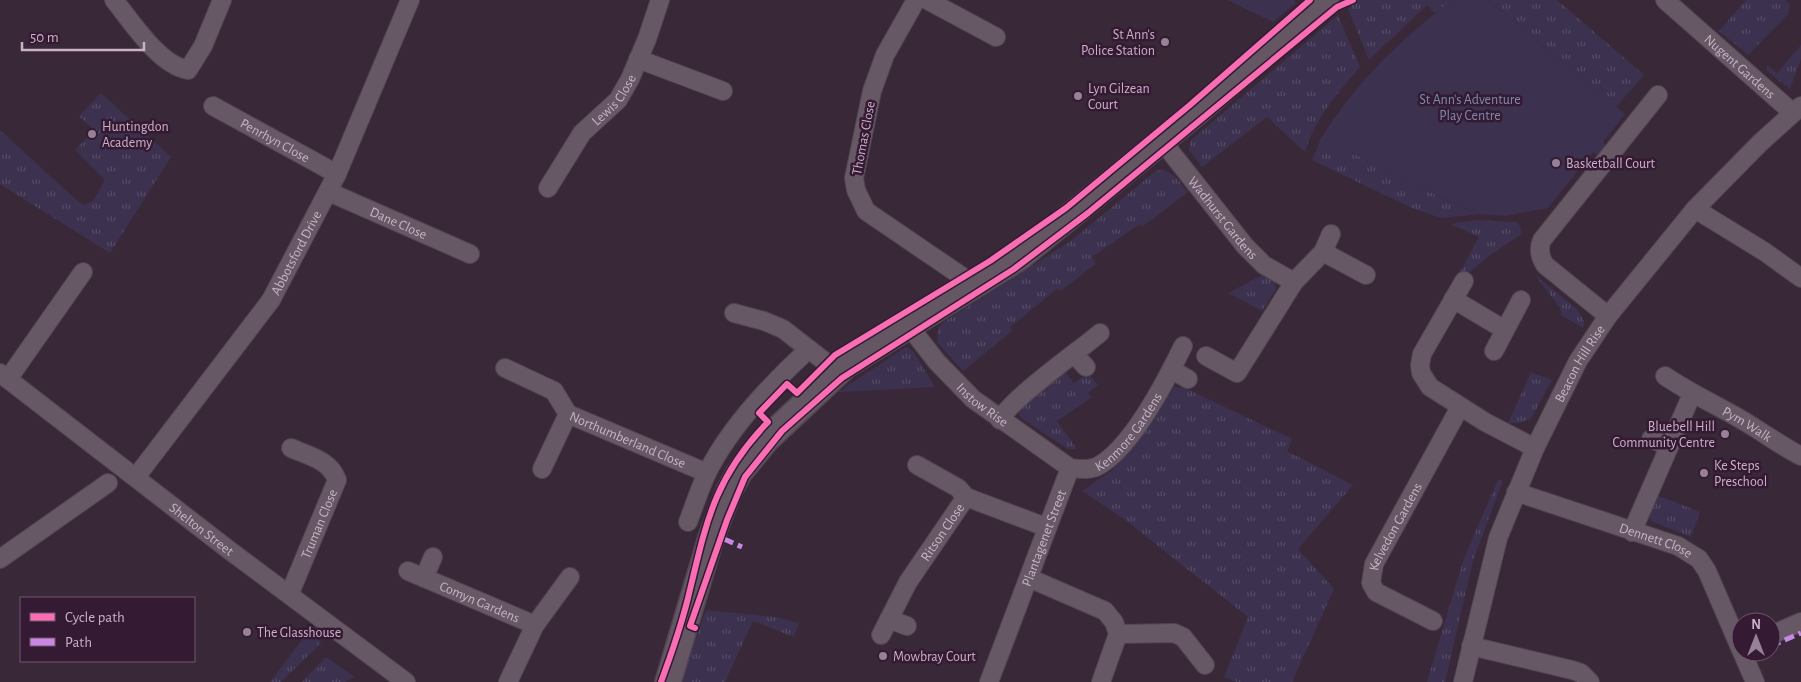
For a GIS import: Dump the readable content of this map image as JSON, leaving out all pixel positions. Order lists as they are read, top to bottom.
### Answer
{
  "streets": {
    "street": [
      "Nugent Gardens",
      "Lewis Close",
      "Thomas Close",
      "Penrhyn Close",
      "Wadhurst Gardens",
      "Dane Close",
      "Abbotsford Drive",
      "Beacon Hill Rise",
      "Instow Rise",
      "Pym Walk",
      "Kenmore Gardens",
      "Northumberland Close",
      "Truman Close",
      "Kelvedon Gardens",
      "Shelton Street",
      "Ritson Close",
      "Plantagenet Street",
      "Dennett Close",
      "Comyn Gardens"
    ]
  },
  "crossings": [
    ["Nugent Gardens", "Beacon Hill Rise"],
    ["Penrhyn Close", "Abbotsford Drive"],
    ["Dane Close", "Abbotsford Drive"],
    ["Abbotsford Drive", "Shelton Street"],
    ["Beacon Hill Rise", "Dennett Close"],
    ["Instow Rise", "Kenmore Gardens"],
    ["Instow Rise", "Plantagenet Street"],
    ["Kenmore Gardens", "Plantagenet Street"],
    ["Truman Close", "Shelton Street"],
    ["Ritson Close", "Plantagenet Street"]
  ],
  "parks": ["St Ann's Adventure Play Centre"],
  "places": [
    "St Ann's Police Station",
    "Lyn Gilzean Court",
    "Huntingdon Academy",
    "Basketball Court",
    "Bluebell Hill Community Centre",
    "Ke Steps Preschool",
    "The Glasshouse",
    "Mowbray Court"
  ],
  "legend": ["Cycle path", "Path"],
  "scale_bar": "50 m",
  "north": "top"
}
